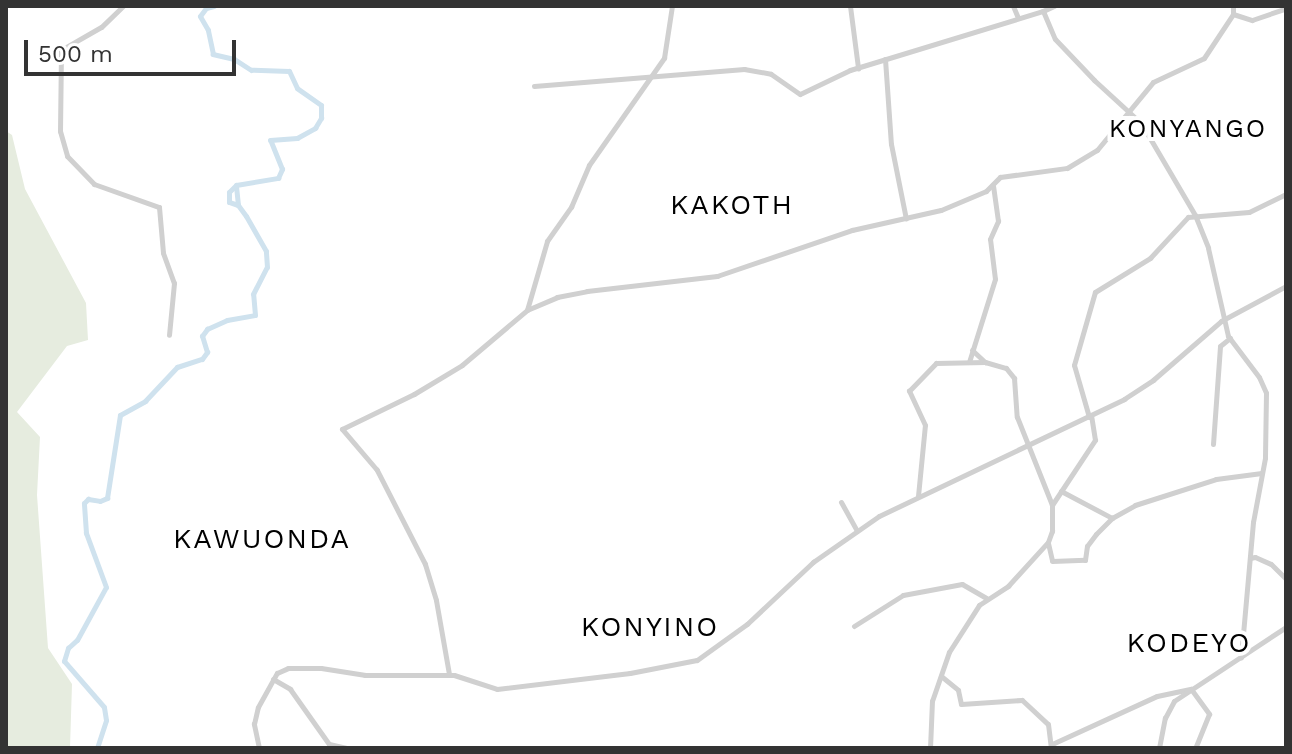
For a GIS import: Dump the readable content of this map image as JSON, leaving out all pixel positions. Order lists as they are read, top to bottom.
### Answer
{
  "districts": [
    "KONYANGO",
    "KAKOTH",
    "KAWUONDA",
    "KONYINO",
    "KODEYO"
  ],
  "scale_bar": "500 m"
}
